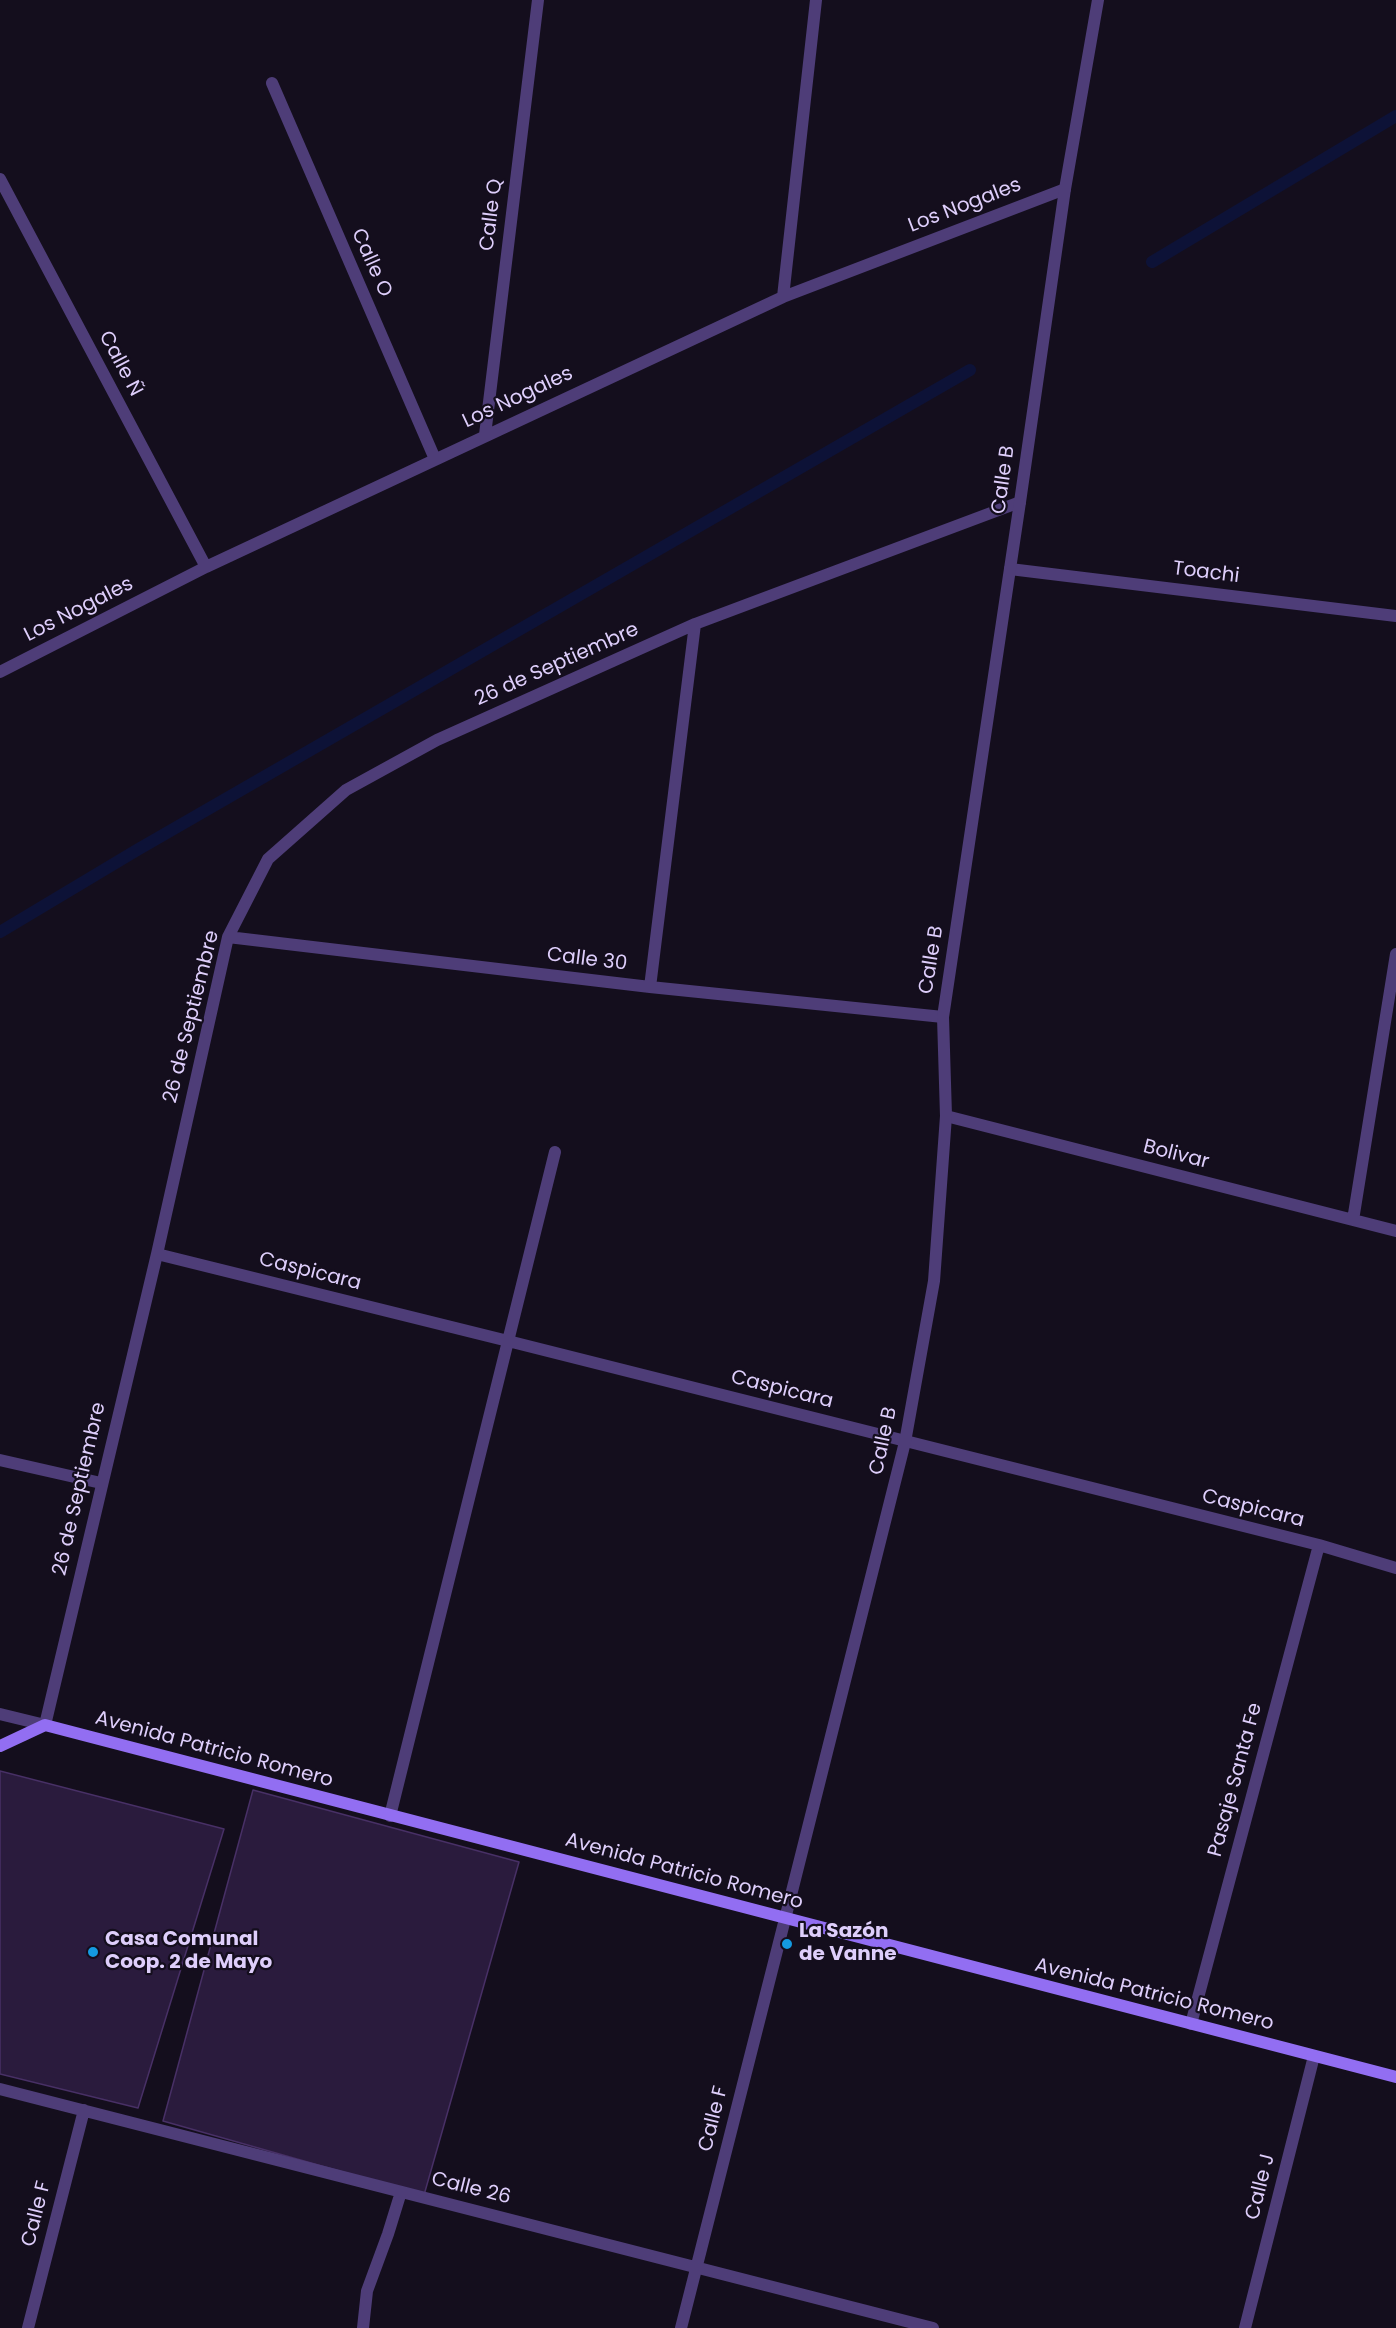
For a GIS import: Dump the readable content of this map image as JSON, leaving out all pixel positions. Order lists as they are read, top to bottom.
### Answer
{
  "streets": {
    "main road": ["Avenida Patricio Romero"],
    "street": [
      "Los Nogales",
      "Calle Q",
      "Calle O",
      "Calle Ñ",
      "Calle B",
      "Toachi",
      "26 de Septiembre",
      "Calle 30",
      "Bolivar",
      "Caspicara",
      "Pasaje Santa Fe",
      "Calle F",
      "Calle J",
      "Calle 26"
    ]
  },
  "crossings": [
    ["Los Nogales", "Calle Q"],
    ["Los Nogales", "Calle O"],
    ["Los Nogales", "Calle Ñ"],
    ["Los Nogales", "Calle B"],
    ["Calle B", "Toachi"],
    ["Calle B", "26 de Septiembre"],
    ["Calle B", "Calle 30"],
    ["Calle B", "Bolivar"],
    ["Calle B", "Caspicara"],
    ["Calle B", "Avenida Patricio Romero"],
    ["Calle B", "Calle F"],
    ["26 de Septiembre", "Calle 30"],
    ["26 de Septiembre", "Caspicara"],
    ["26 de Septiembre", "Avenida Patricio Romero"],
    ["Caspicara", "Pasaje Santa Fe"],
    ["Avenida Patricio Romero", "Pasaje Santa Fe"],
    ["Avenida Patricio Romero", "Calle F"],
    ["Avenida Patricio Romero", "Calle J"],
    ["Calle F", "Calle 26"]
  ],
  "places": ["La Sazón de Vanne", "Casa Comunal Coop. 2 de Mayo"]
}
